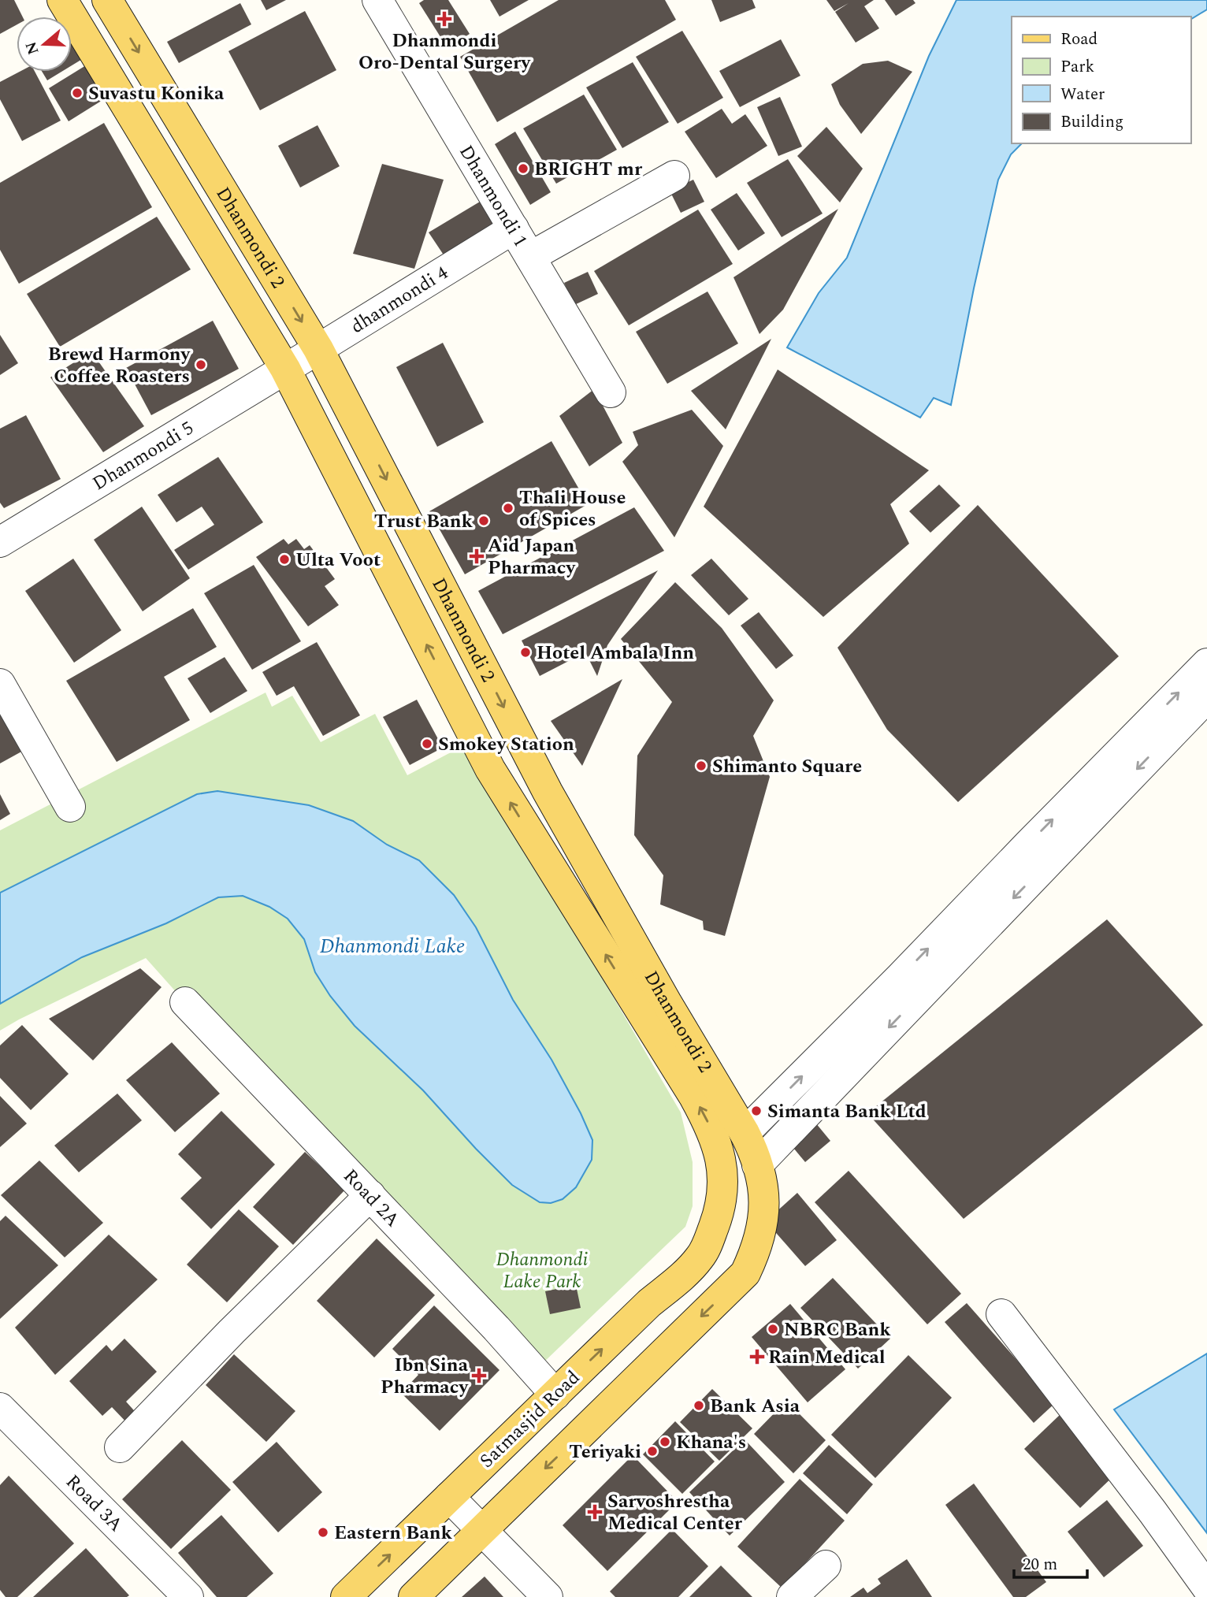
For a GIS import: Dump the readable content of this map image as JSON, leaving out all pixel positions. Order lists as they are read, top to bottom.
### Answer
{
  "streets": {
    "main road": ["Dhanmondi 2", "Satmasjid Road"],
    "street": [
      "Dhanmondi 1",
      "dhanmondi 4",
      "Dhanmondi 5",
      "Road 2A",
      "Road 3A"
    ]
  },
  "crossings": [
    ["Dhanmondi 1", "dhanmondi 4"],
    ["Dhanmondi 2", "dhanmondi 4"],
    ["Dhanmondi 2", "Dhanmondi 5"],
    ["Dhanmondi 2", "Satmasjid Road"],
    ["dhanmondi 4", "Dhanmondi 5"],
    ["Road 2A", "Satmasjid Road"]
  ],
  "one_way": ["Satmasjid Road"],
  "water": ["Dhanmondi Lake"],
  "parks": ["Dhanmondi Lake Park"],
  "places": {
    "health": [
      "Dhanmondi Oro-Dental Surgery",
      "Aid Japan Pharmacy",
      "Rain Medical",
      "Ibn Sina Pharmacy",
      "Sarvoshrestha Medical Center"
    ],
    "other": [
      "Suvastu Konika",
      "BRIGHT mr",
      "Brewd Harmony Coffee Roasters",
      "Thali House of Spices",
      "Trust Bank",
      "Ulta Voot",
      "Hotel Ambala Inn",
      "Smokey Station",
      "Shimanto Square",
      "Simanta Bank Ltd",
      "NBRC Bank",
      "Bank Asia",
      "Khana's",
      "Teriyaki",
      "Eastern Bank"
    ]
  },
  "legend": [
    "Road",
    "Park",
    "Water",
    "Building"
  ],
  "scale_bar": "20 m",
  "north": "left"
}
